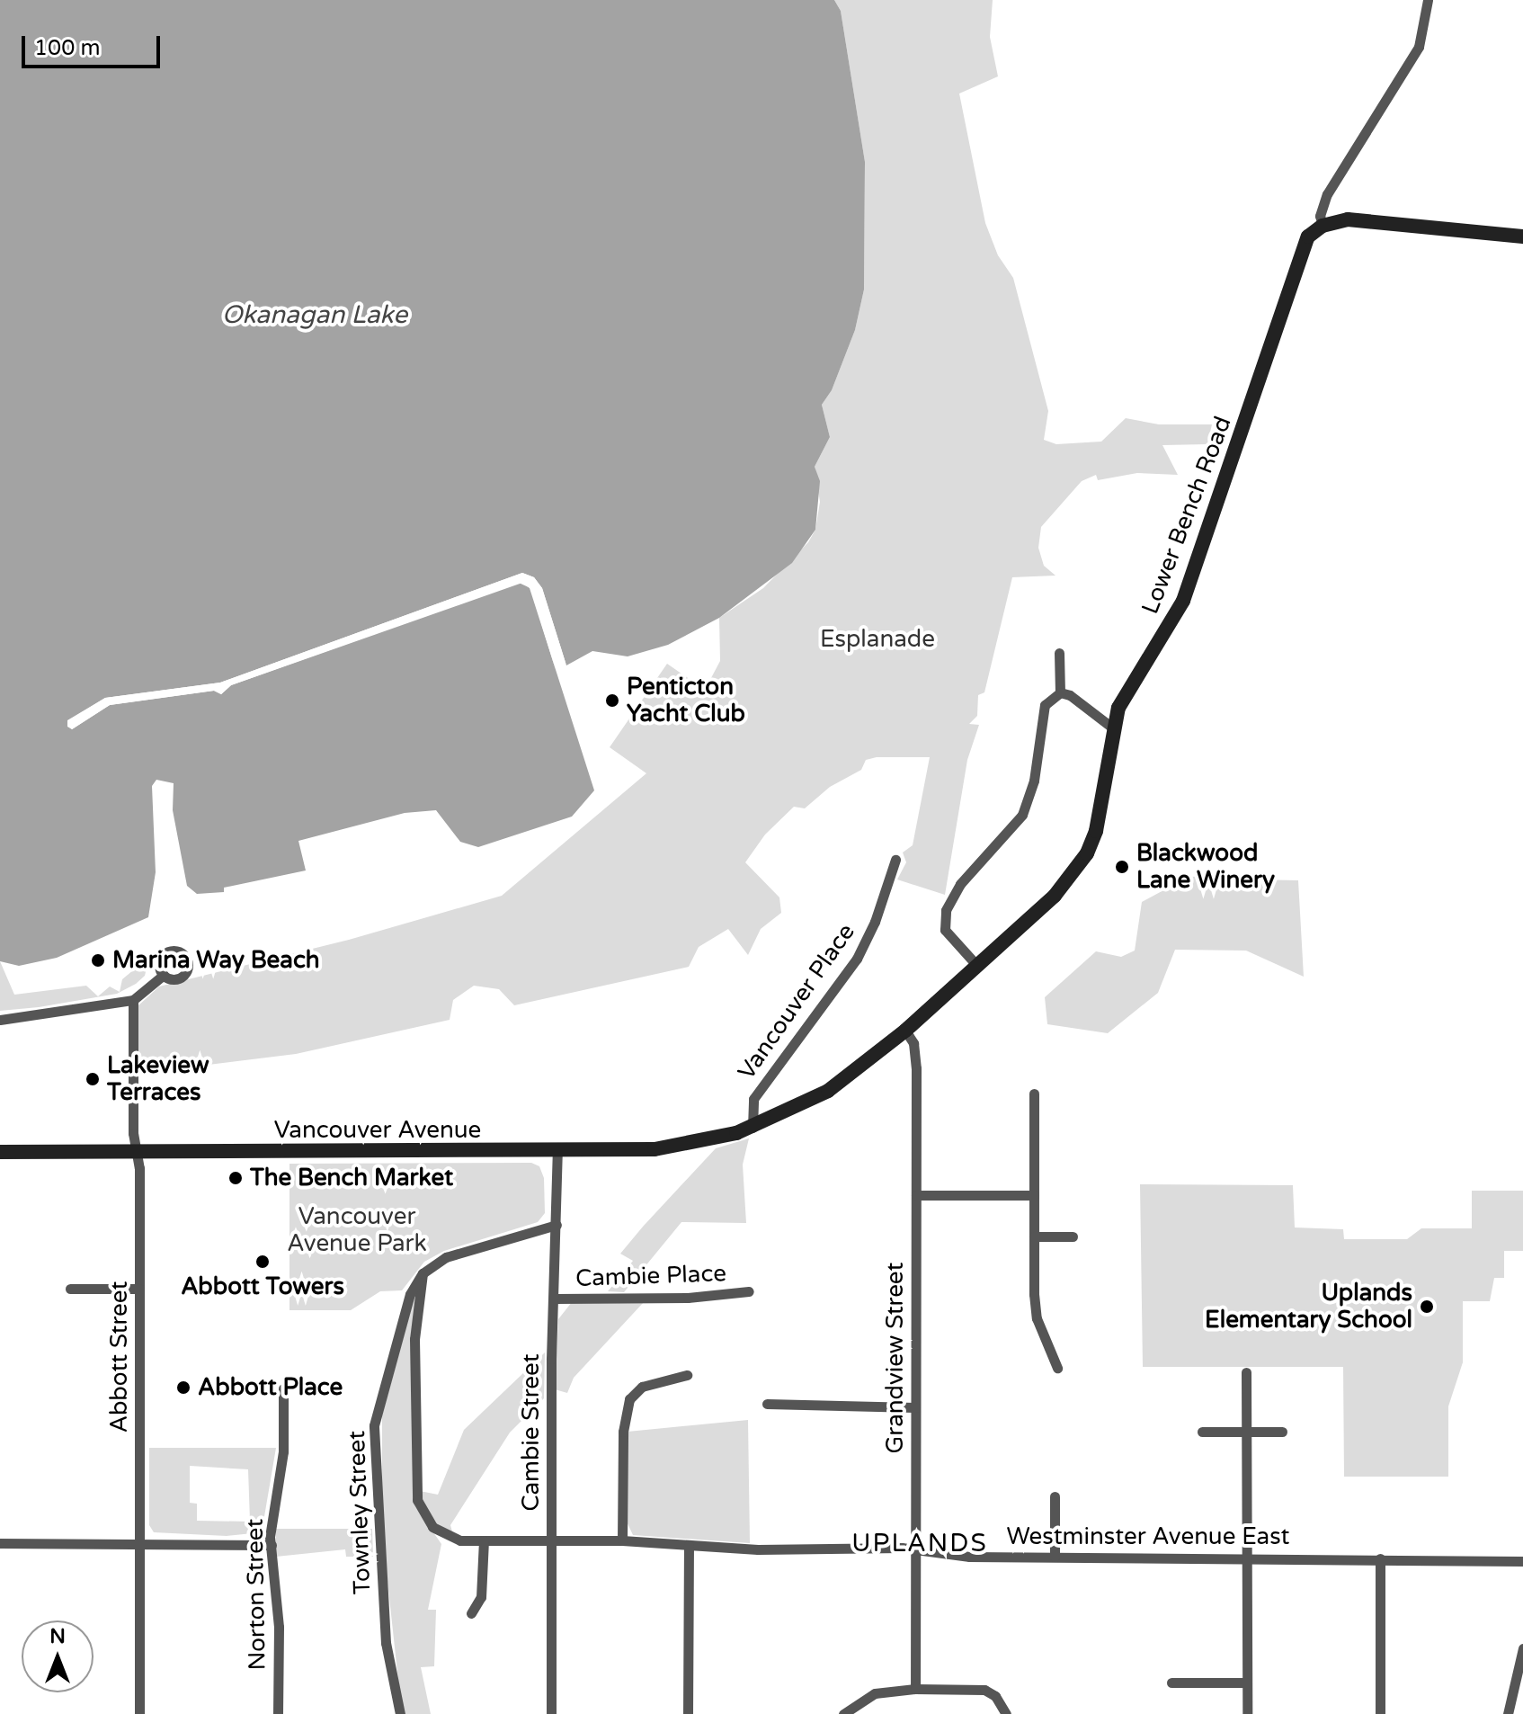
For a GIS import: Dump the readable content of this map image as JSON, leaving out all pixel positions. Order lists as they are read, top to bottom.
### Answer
{
  "streets": {
    "street": [
      "Lower Bench Road",
      "Vancouver Place",
      "Vancouver Avenue",
      "Cambie Place",
      "Abbott Street",
      "Grandview Street",
      "Cambie Street",
      "Townley Street",
      "Westminster Avenue East",
      "Norton Street"
    ]
  },
  "crossings": [
    ["Lower Bench Road", "Vancouver Place"],
    ["Lower Bench Road", "Vancouver Avenue"],
    ["Lower Bench Road", "Grandview Street"],
    ["Vancouver Place", "Vancouver Avenue"],
    ["Vancouver Avenue", "Abbott Street"],
    ["Vancouver Avenue", "Cambie Street"],
    ["Cambie Place", "Cambie Street"],
    ["Grandview Street", "Westminster Avenue East"],
    ["Cambie Street", "Westminster Avenue East"],
    ["Townley Street", "Westminster Avenue East"]
  ],
  "districts": ["UPLANDS"],
  "water": ["Okanagan Lake"],
  "parks": ["Esplanade", "Vancouver Avenue Park"],
  "places": [
    "Penticton Yacht Club",
    "Blackwood Lane Winery",
    "Marina Way Beach",
    "Lakeview Terraces",
    "The Bench Market",
    "Abbott Towers",
    "Uplands Elementary School",
    "Abbott Place"
  ],
  "scale_bar": "100 m",
  "north": "top"
}
